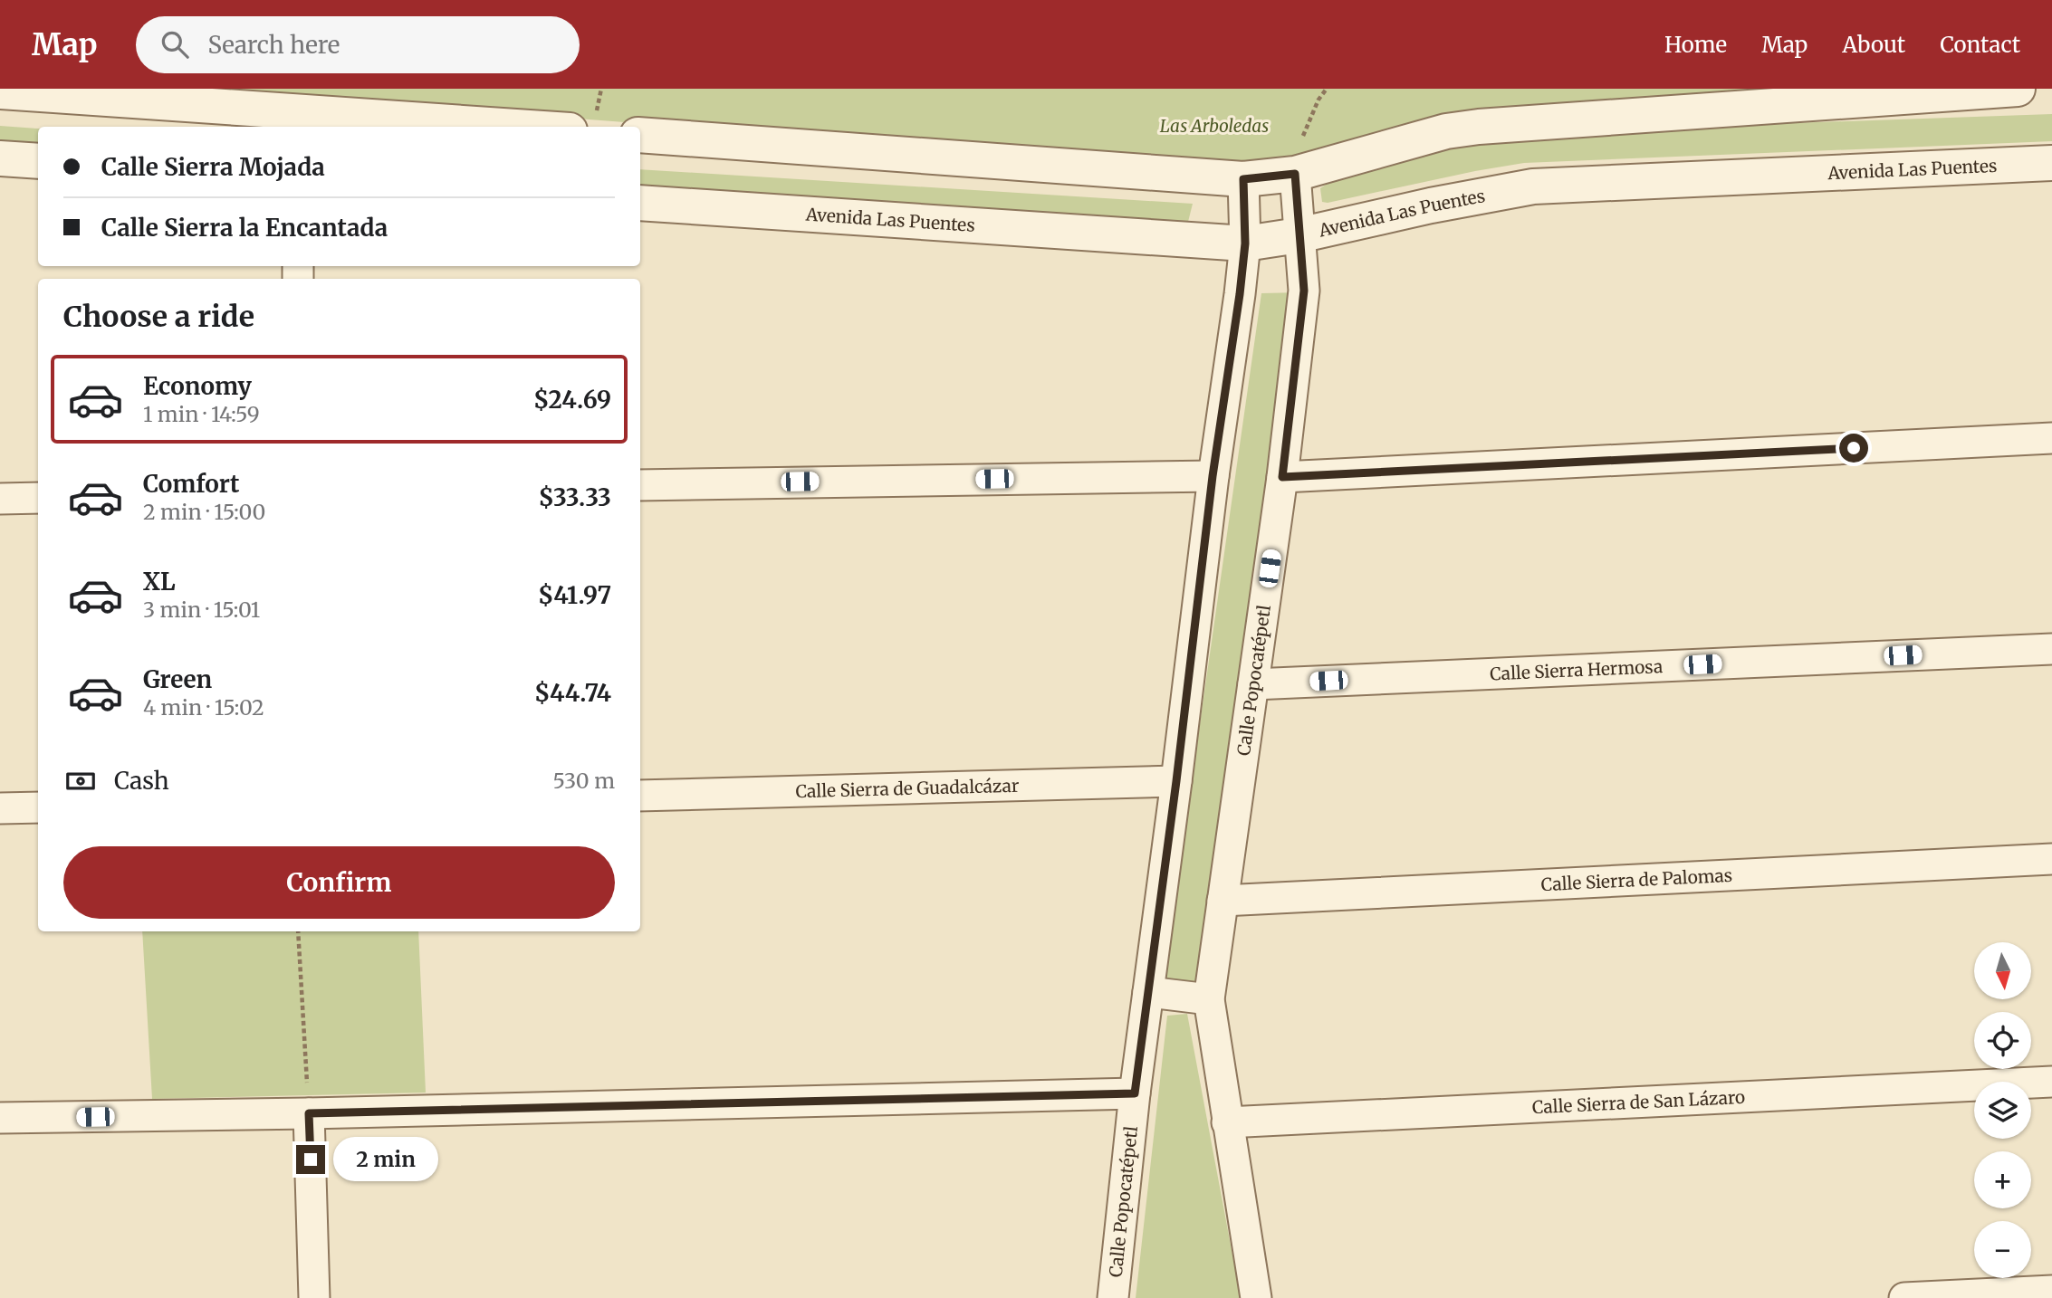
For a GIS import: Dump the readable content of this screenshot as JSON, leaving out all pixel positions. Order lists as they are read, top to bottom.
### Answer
{
  "streets": {
    "street": [
      "Avenida Las Puentes",
      "Calle Sierra Hermosa",
      "Calle Popocatépetl",
      "Calle Sierra de Guadalcázar",
      "Calle Sierra de Palomas",
      "Calle Sierra de San Lázaro"
    ]
  },
  "crossings": [
    ["Avenida Las Puentes", "Calle Popocatépetl"],
    ["Calle Sierra Hermosa", "Calle Popocatépetl"],
    ["Calle Popocatépetl", "Calle Sierra de Guadalcázar"],
    ["Calle Popocatépetl", "Calle Sierra de Palomas"],
    ["Calle Popocatépetl", "Calle Sierra de San Lázaro"]
  ],
  "parks": ["Las Arboledas"],
  "north": "bottom",
  "page": {
    "header": "Map",
    "search": "Search here",
    "nav": [
      "Home",
      "Map",
      "About",
      "Contact"
    ],
    "banner": ["Calle Sierra Mojada", "Calle Sierra la Encantada"],
    "heading": "Choose a ride",
    "list": [
      {
        "name": "Economy",
        "note": "1 min · 14:59",
        "value": "$24.69"
      },
      {
        "name": "Comfort",
        "note": "2 min · 15:00",
        "value": "$33.33"
      },
      {
        "name": "XL",
        "note": "3 min · 15:01",
        "value": "$41.97"
      },
      {
        "name": "Green",
        "note": "4 min · 15:02",
        "value": "$44.74"
      }
    ],
    "pay": ["Cash", "530 m"],
    "buttons": "Confirm",
    "map_buttons": ["+", "−"],
    "bubble": "2 min"
  }
}
